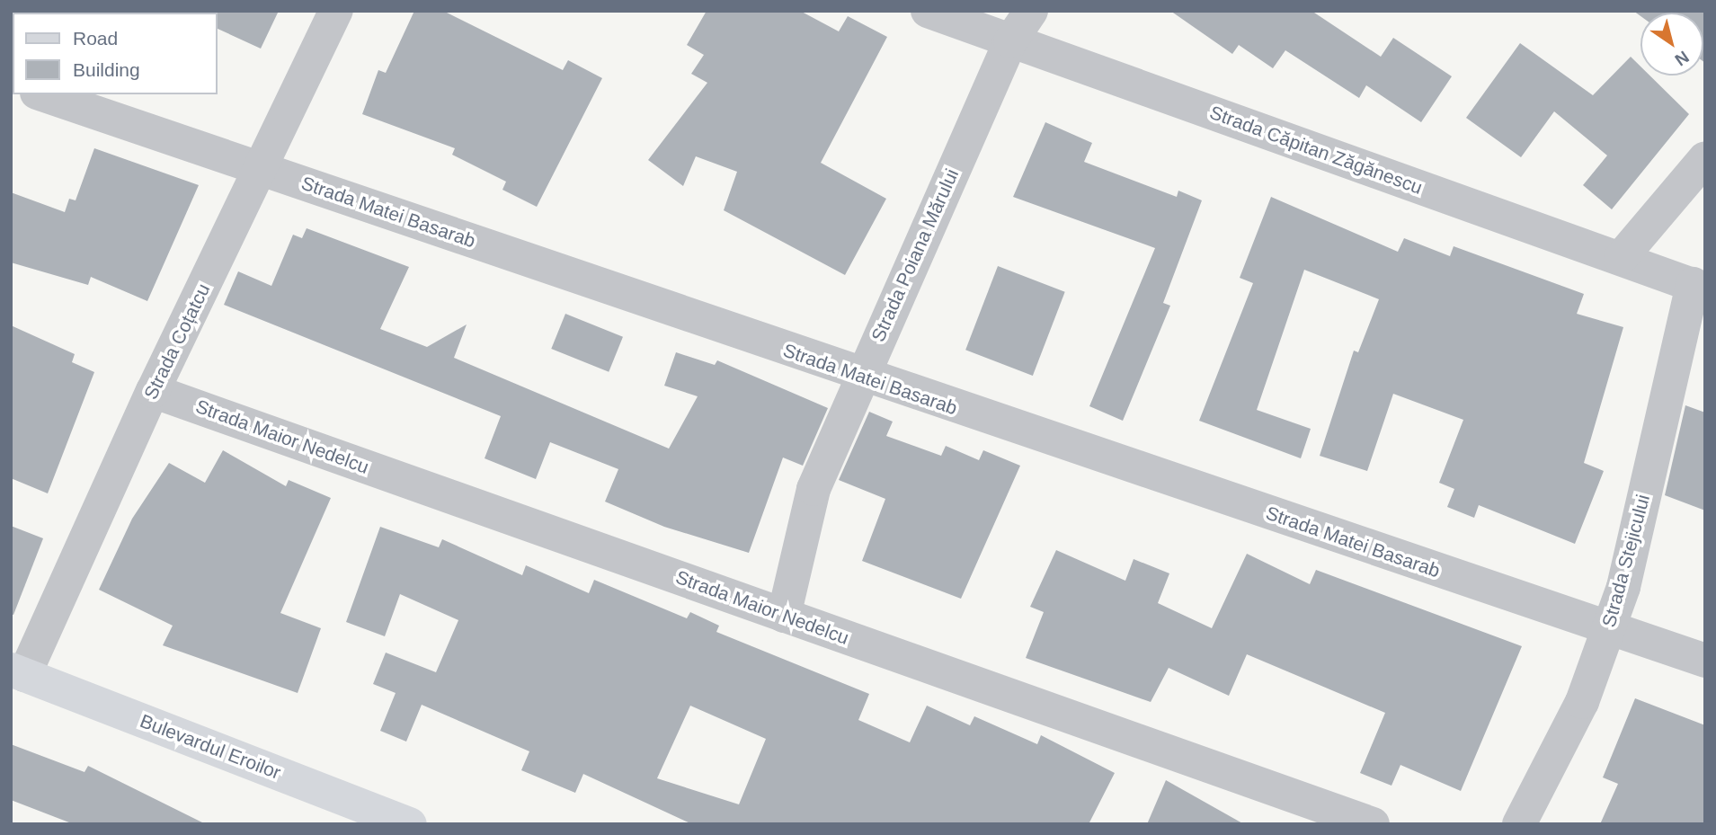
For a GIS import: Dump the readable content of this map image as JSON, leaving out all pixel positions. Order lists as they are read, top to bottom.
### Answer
{
  "streets": {
    "main road": ["Bulevardul Eroilor"],
    "street": [
      "Strada Căpitan Zăgănescu",
      "Strada Matei Basarab",
      "Strada Poiana Mărului",
      "Strada Coțatcu",
      "Strada Maior Nedelcu",
      "Strada Stejicului"
    ]
  },
  "crossings": [
    ["Strada Căpitan Zăgănescu", "Strada Poiana Mărului"],
    ["Strada Căpitan Zăgănescu", "Strada Stejicului"],
    ["Strada Matei Basarab", "Strada Poiana Mărului"],
    ["Strada Matei Basarab", "Strada Coțatcu"],
    ["Strada Matei Basarab", "Strada Stejicului"],
    ["Strada Poiana Mărului", "Strada Maior Nedelcu"],
    ["Strada Coțatcu", "Strada Maior Nedelcu"],
    ["Strada Coțatcu", "Bulevardul Eroilor"]
  ],
  "legend": ["Road", "Building"],
  "north": "bottom right"
}
